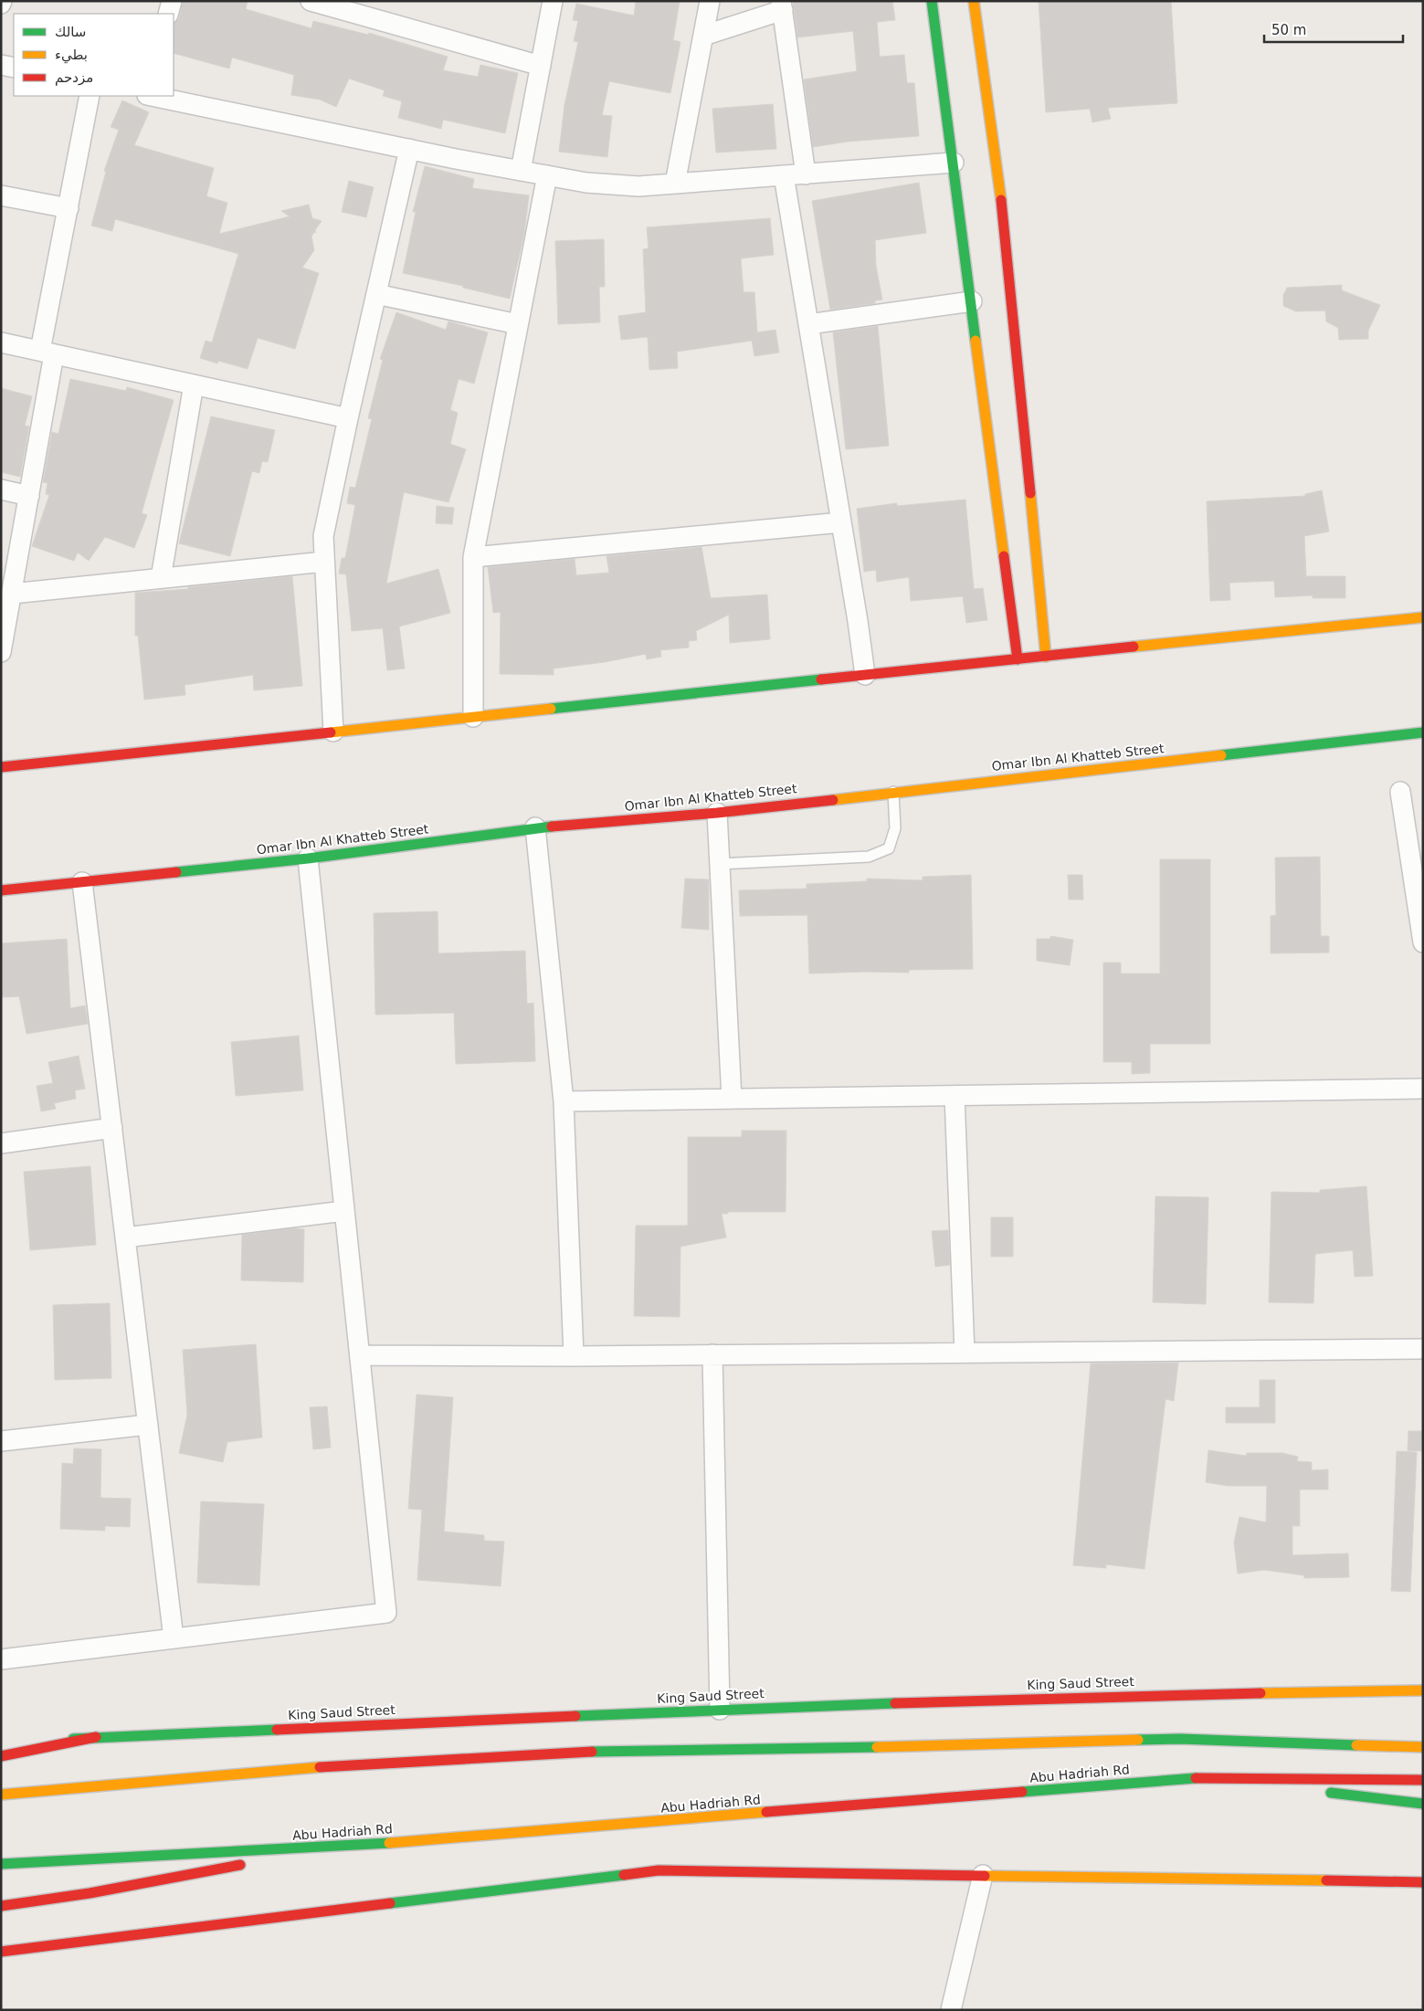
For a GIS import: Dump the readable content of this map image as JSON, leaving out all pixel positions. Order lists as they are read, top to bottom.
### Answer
{
  "streets": {
    "main road": ["Omar Ibn Al Khatteb Street", "King Saud Street", "Abu Hadriah Rd"]
  },
  "legend": ["سالك", "بطيء", "مزدحم"],
  "scale_bar": "50 m"
}
